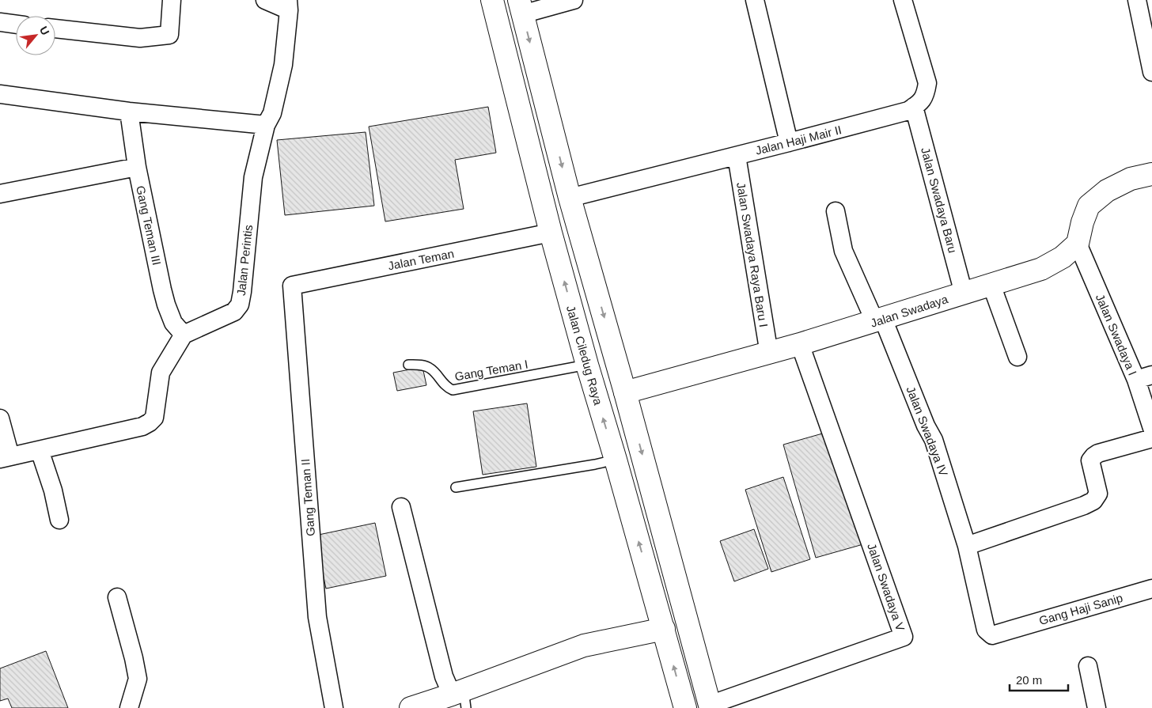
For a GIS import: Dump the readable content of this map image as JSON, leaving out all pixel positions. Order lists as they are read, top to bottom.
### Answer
{
  "streets": {
    "main road": ["Jalan Swadaya", "Jalan Ciledug Raya"],
    "street": [
      "Jalan Haji Mair II",
      "Jalan Swadaya Baru",
      "Gang Teman III",
      "Jalan Swadaya Raya Baru I",
      "Jalan Teman",
      "Jalan Perintis",
      "Jalan Swadaya I",
      "Jalan Swadaya IV",
      "Gang Teman II",
      "Jalan Swadaya V",
      "Gang Haji Sanip"
    ],
    "lane": ["Gang Teman I"]
  },
  "crossings": [
    ["Jalan Haji Mair II", "Jalan Swadaya Baru"],
    ["Jalan Haji Mair II", "Jalan Swadaya Raya Baru I"],
    ["Jalan Swadaya Baru", "Jalan Swadaya"],
    ["Gang Teman III", "Jalan Perintis"],
    ["Jalan Swadaya Raya Baru I", "Jalan Swadaya"],
    ["Jalan Teman", "Jalan Ciledug Raya"],
    ["Jalan Teman", "Gang Teman II"],
    ["Jalan Swadaya", "Jalan Swadaya I"],
    ["Jalan Swadaya", "Jalan Swadaya IV"],
    ["Jalan Swadaya", "Jalan Swadaya V"],
    ["Jalan Ciledug Raya", "Gang Teman I"],
    ["Jalan Swadaya IV", "Gang Haji Sanip"]
  ],
  "scale_bar": "20 m",
  "north": "top right"
}
